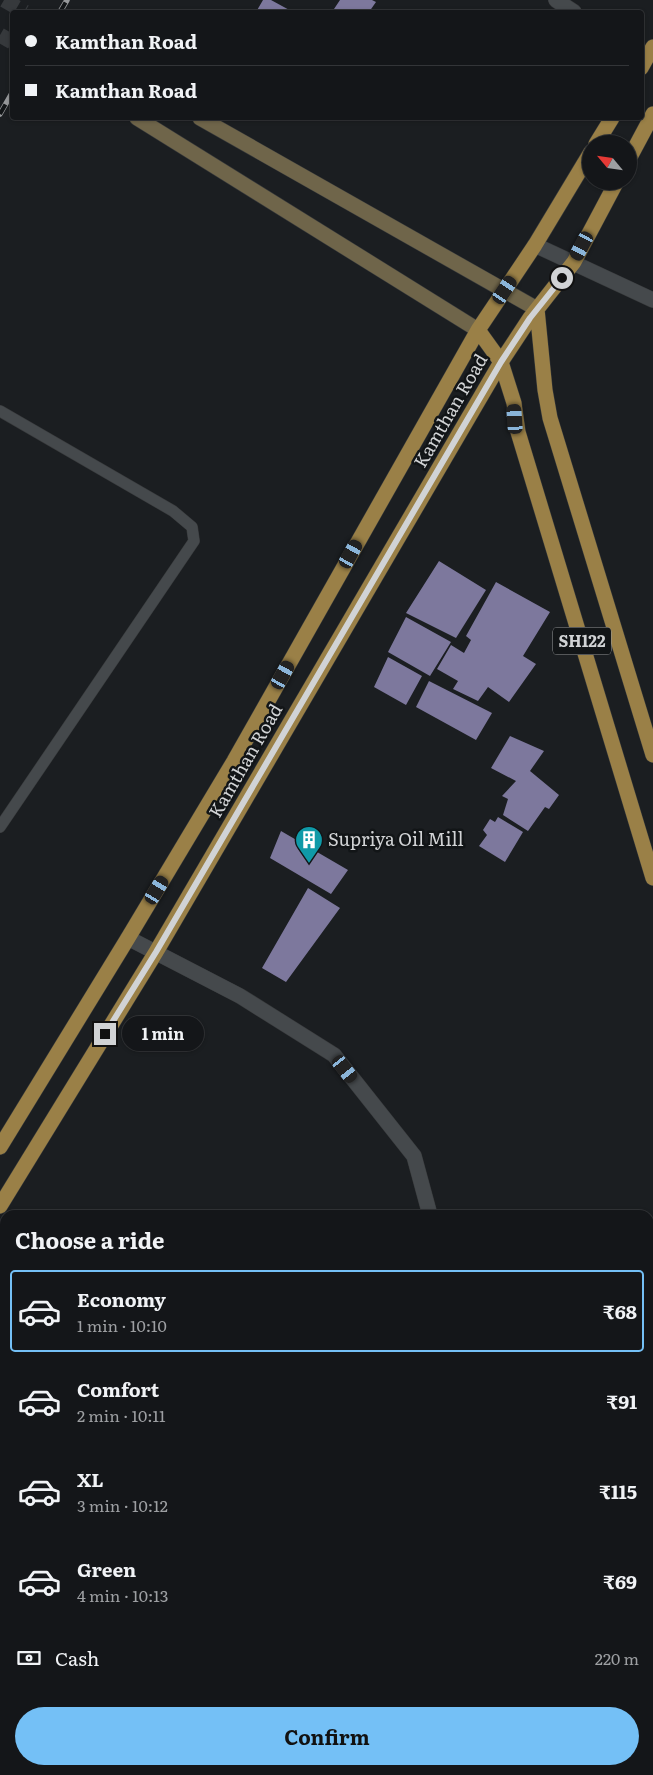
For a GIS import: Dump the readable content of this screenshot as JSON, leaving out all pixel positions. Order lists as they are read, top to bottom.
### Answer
{
  "streets": {
    "main road": ["Kamthan Road", "SH122"]
  },
  "crossings": [
    ["Kamthan Road", "SH122"]
  ],
  "places": {
    "building": ["Supriya Oil Mill"]
  },
  "north": "top left",
  "page": {
    "banner": ["Kamthan Road", "Kamthan Road"],
    "bubble": "1 min",
    "heading": "Choose a ride",
    "list": [
      {
        "name": "Economy",
        "note": "1 min · 10:10",
        "value": "₹68"
      },
      {
        "name": "Comfort",
        "note": "2 min · 10:11",
        "value": "₹91"
      },
      {
        "name": "XL",
        "note": "3 min · 10:12",
        "value": "₹115"
      },
      {
        "name": "Green",
        "note": "4 min · 10:13",
        "value": "₹69"
      }
    ],
    "pay": ["Cash", "220 m"],
    "buttons": "Confirm"
  }
}
